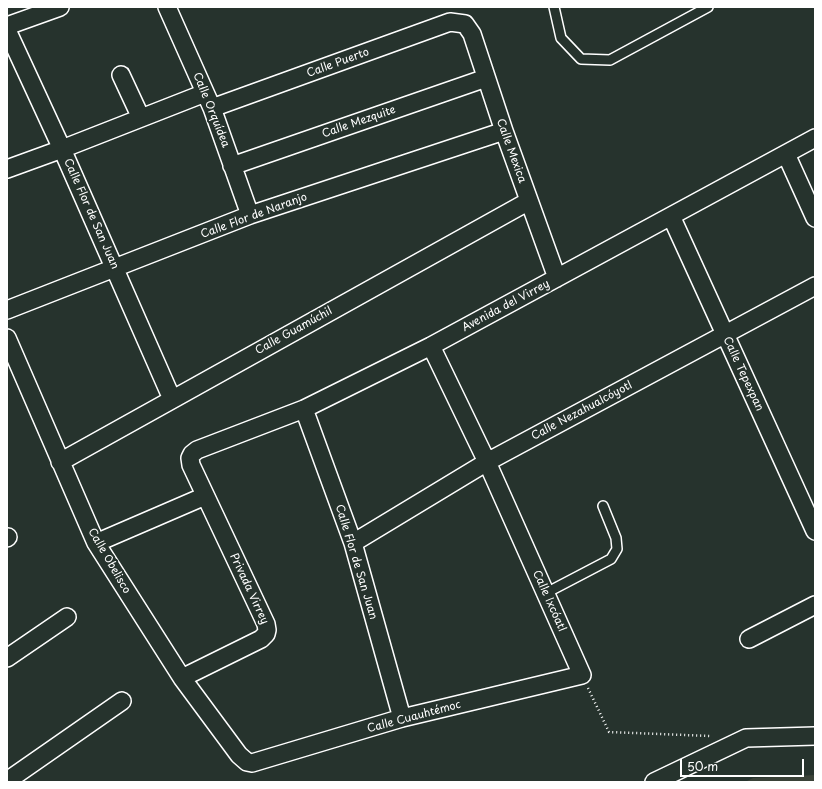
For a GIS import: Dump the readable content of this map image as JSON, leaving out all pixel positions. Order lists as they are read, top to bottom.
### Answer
{
  "streets": {
    "street": [
      "Calle Puerto",
      "Calle Orquídea",
      "Calle Mezquite",
      "Calle Mexica",
      "Calle Flor de San Juan",
      "Calle Flor de Naranjo",
      "Avenida del Virrey",
      "Calle Guamúchil",
      "Calle Tepexpan",
      "Calle Nezahualcóyotl",
      "Calle Obelisco",
      "Privada Virrey",
      "Calle Ixcóatl",
      "Calle Cuauhtémoc"
    ]
  },
  "crossings": [
    ["Calle Puerto", "Calle Orquídea"],
    ["Calle Puerto", "Calle Mexica"],
    ["Calle Orquídea", "Calle Mezquite"],
    ["Calle Orquídea", "Calle Flor de Naranjo"],
    ["Calle Mezquite", "Calle Mexica"],
    ["Calle Mexica", "Calle Flor de Naranjo"],
    ["Calle Mexica", "Avenida del Virrey"],
    ["Calle Mexica", "Calle Guamúchil"],
    ["Calle Flor de San Juan", "Calle Flor de Naranjo"],
    ["Calle Flor de San Juan", "Avenida del Virrey"],
    ["Calle Flor de San Juan", "Calle Guamúchil"],
    ["Calle Flor de San Juan", "Calle Nezahualcóyotl"],
    ["Calle Flor de San Juan", "Calle Cuauhtémoc"],
    ["Avenida del Virrey", "Calle Tepexpan"],
    ["Avenida del Virrey", "Privada Virrey"],
    ["Avenida del Virrey", "Calle Ixcóatl"],
    ["Calle Guamúchil", "Calle Obelisco"],
    ["Calle Tepexpan", "Calle Nezahualcóyotl"],
    ["Calle Nezahualcóyotl", "Calle Ixcóatl"],
    ["Calle Obelisco", "Privada Virrey"],
    ["Calle Obelisco", "Calle Cuauhtémoc"],
    ["Calle Ixcóatl", "Calle Cuauhtémoc"]
  ],
  "scale_bar": "50 m"
}
